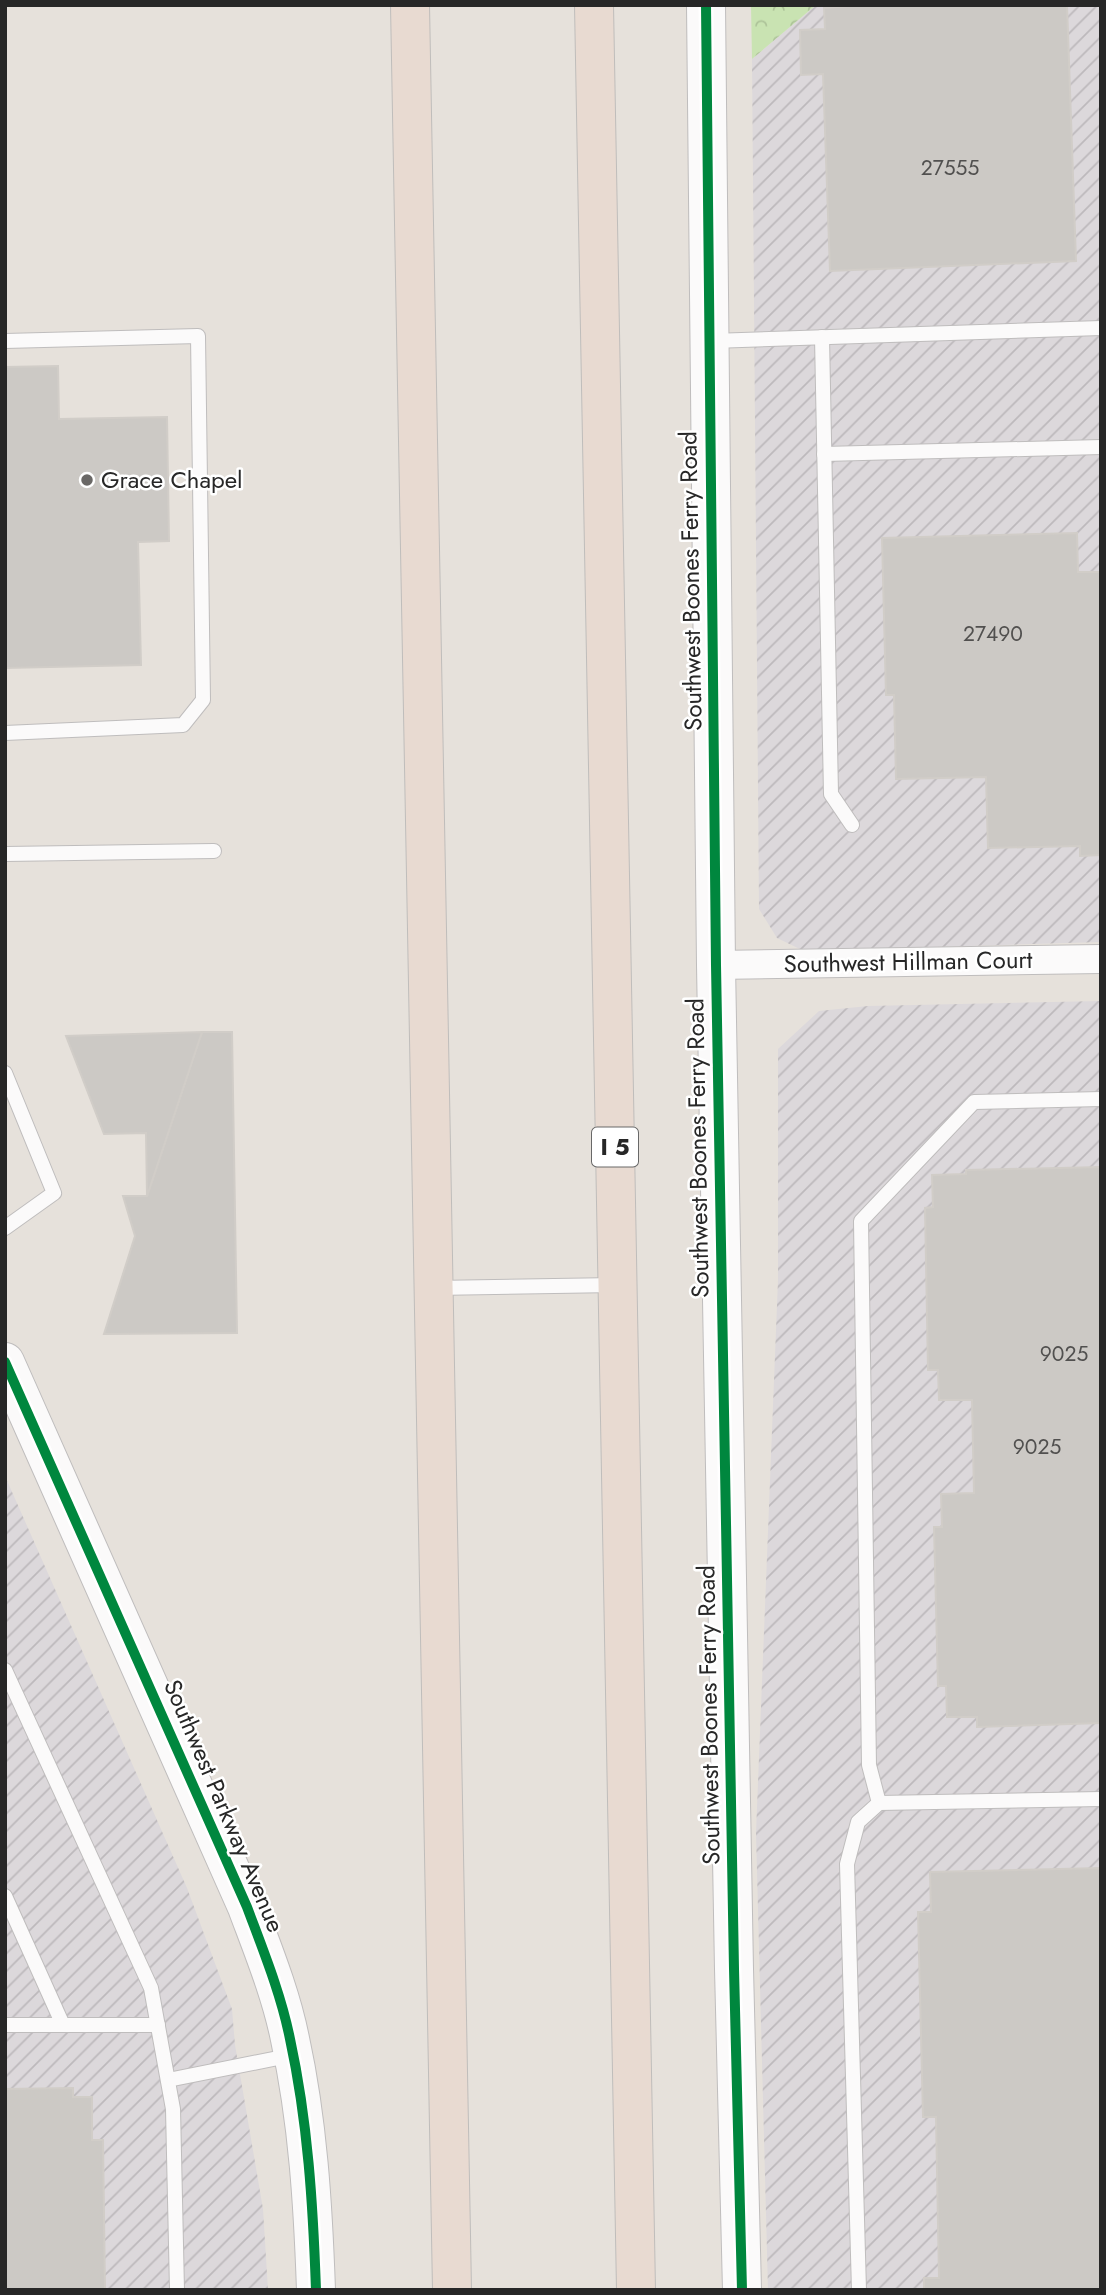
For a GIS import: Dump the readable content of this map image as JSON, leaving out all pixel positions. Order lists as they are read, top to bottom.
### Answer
{
  "streets": {
    "highway": ["I 5"],
    "street": ["Southwest Boones Ferry Road", "Southwest Hillman Court", "Southwest Parkway Avenue"]
  },
  "crossings": [
    ["Southwest Boones Ferry Road", "Southwest Hillman Court"]
  ],
  "places": ["Grace Chapel"],
  "house_numbers": [
    "27555",
    "27490",
    "9025",
    "9025"
  ]
}
